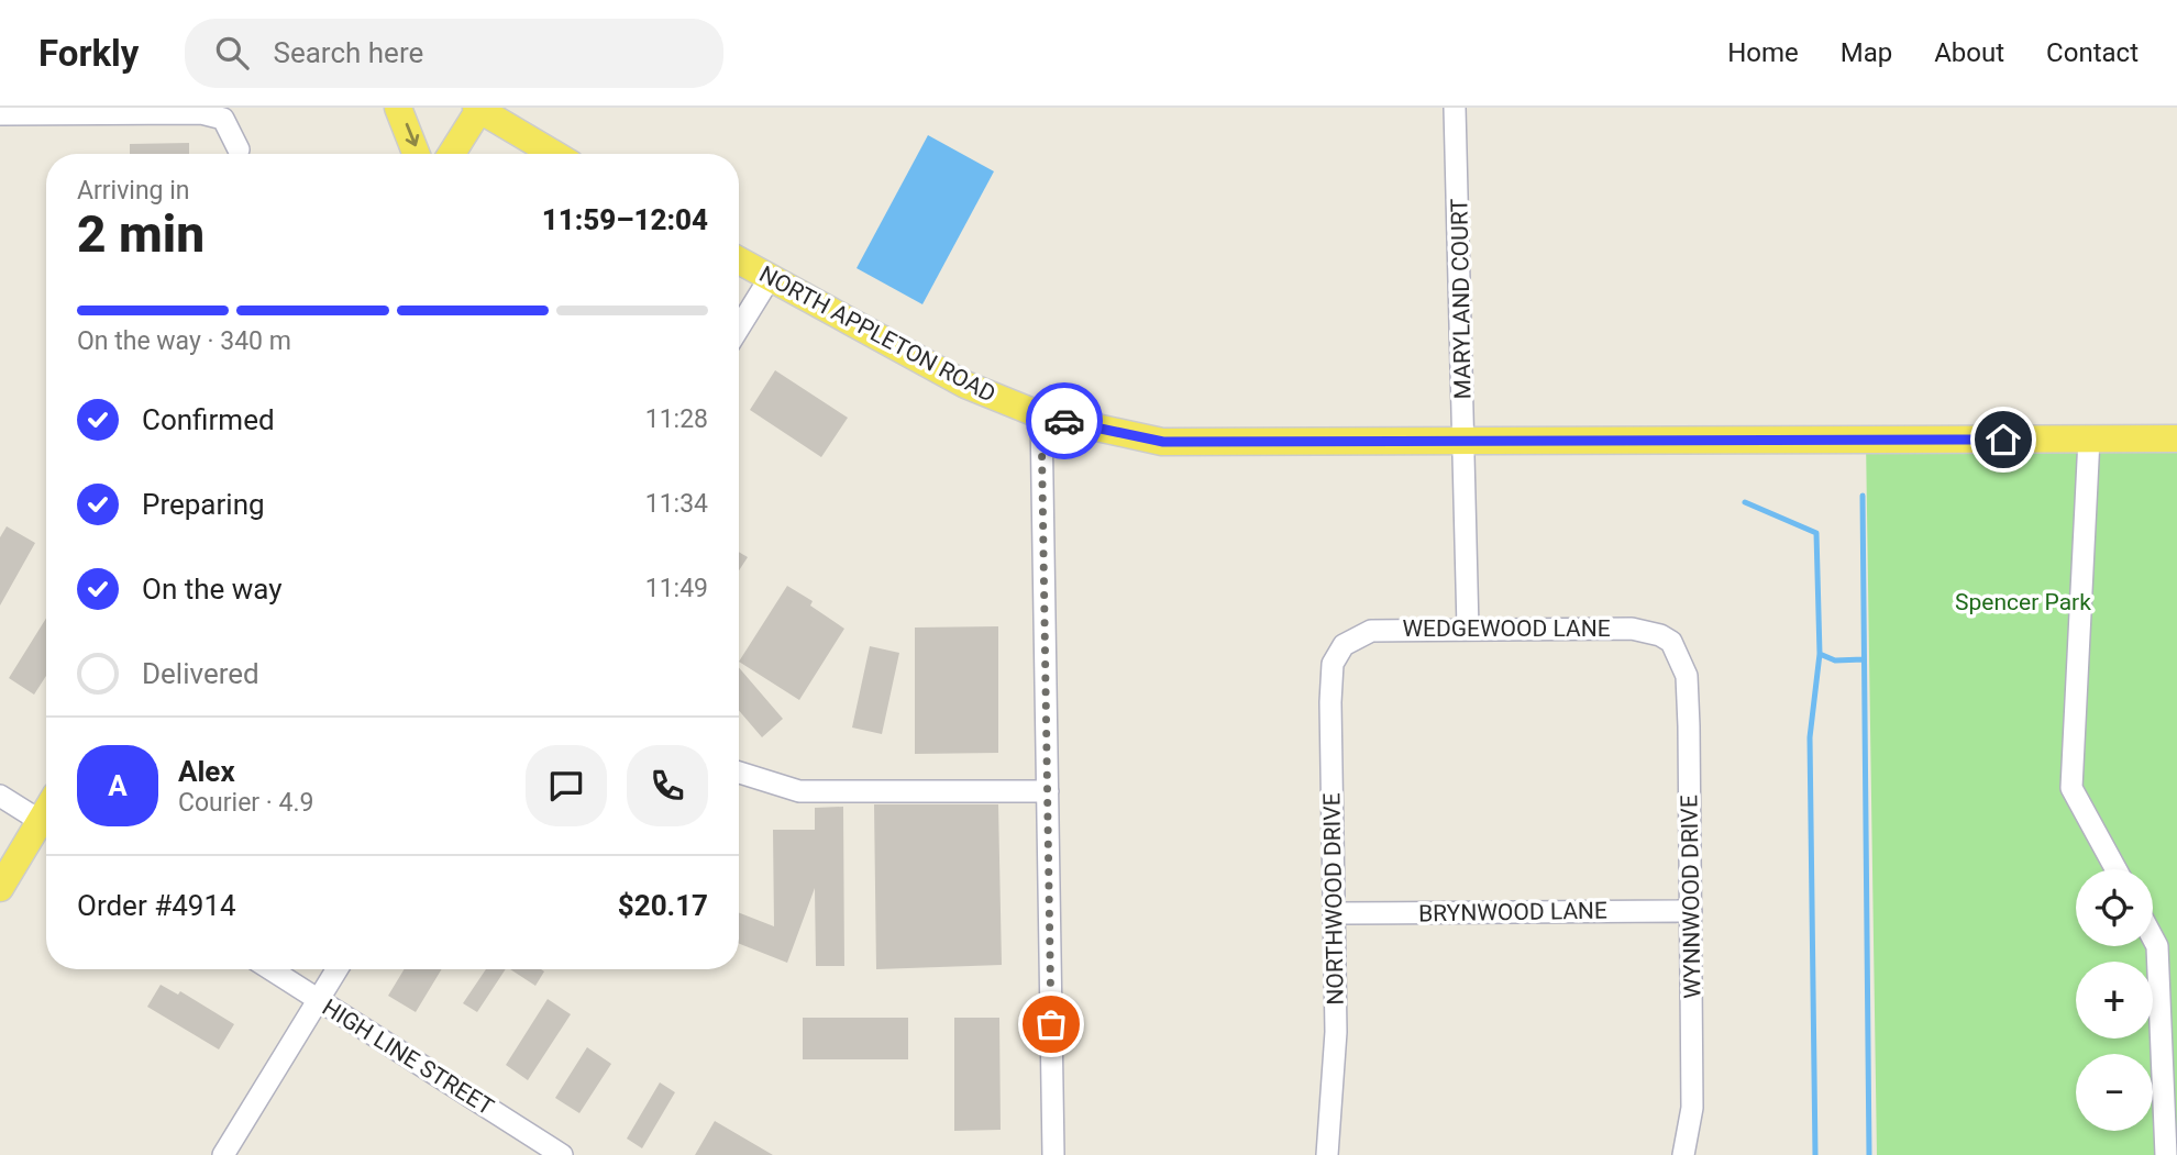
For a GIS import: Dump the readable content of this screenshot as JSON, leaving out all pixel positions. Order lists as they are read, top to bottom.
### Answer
{
  "streets": {
    "main road": ["NORTH APPLETON ROAD"],
    "street": [
      "MARYLAND COURT",
      "WEDGEWOOD LANE",
      "WYNNWOOD DRIVE",
      "NORTHWOOD DRIVE",
      "BRYNWOOD LANE",
      "HIGH LINE STREET"
    ]
  },
  "crossings": [
    ["MARYLAND COURT", "NORTH APPLETON ROAD"],
    ["MARYLAND COURT", "WEDGEWOOD LANE"],
    ["WEDGEWOOD LANE", "WYNNWOOD DRIVE"],
    ["WEDGEWOOD LANE", "NORTHWOOD DRIVE"],
    ["WYNNWOOD DRIVE", "BRYNWOOD LANE"],
    ["NORTHWOOD DRIVE", "BRYNWOOD LANE"]
  ],
  "parks": ["Spencer Park"],
  "page": {
    "header": "Forkly",
    "search": "Search here",
    "nav": [
      "Home",
      "Map",
      "About",
      "Contact"
    ],
    "heading": ["2 min", "Arriving in", "11:59–12:04"],
    "panel": [
      "Alex",
      "Courier · 4.9",
      "Order #4914",
      "$20.17"
    ],
    "bar": "On the way · 340 m",
    "list": [
      ["Confirmed", "11:28"],
      ["Preparing", "11:34"],
      ["On the way", "11:49"],
      "Delivered"
    ],
    "round": "A",
    "map_buttons": ["+", "−"]
  }
}
